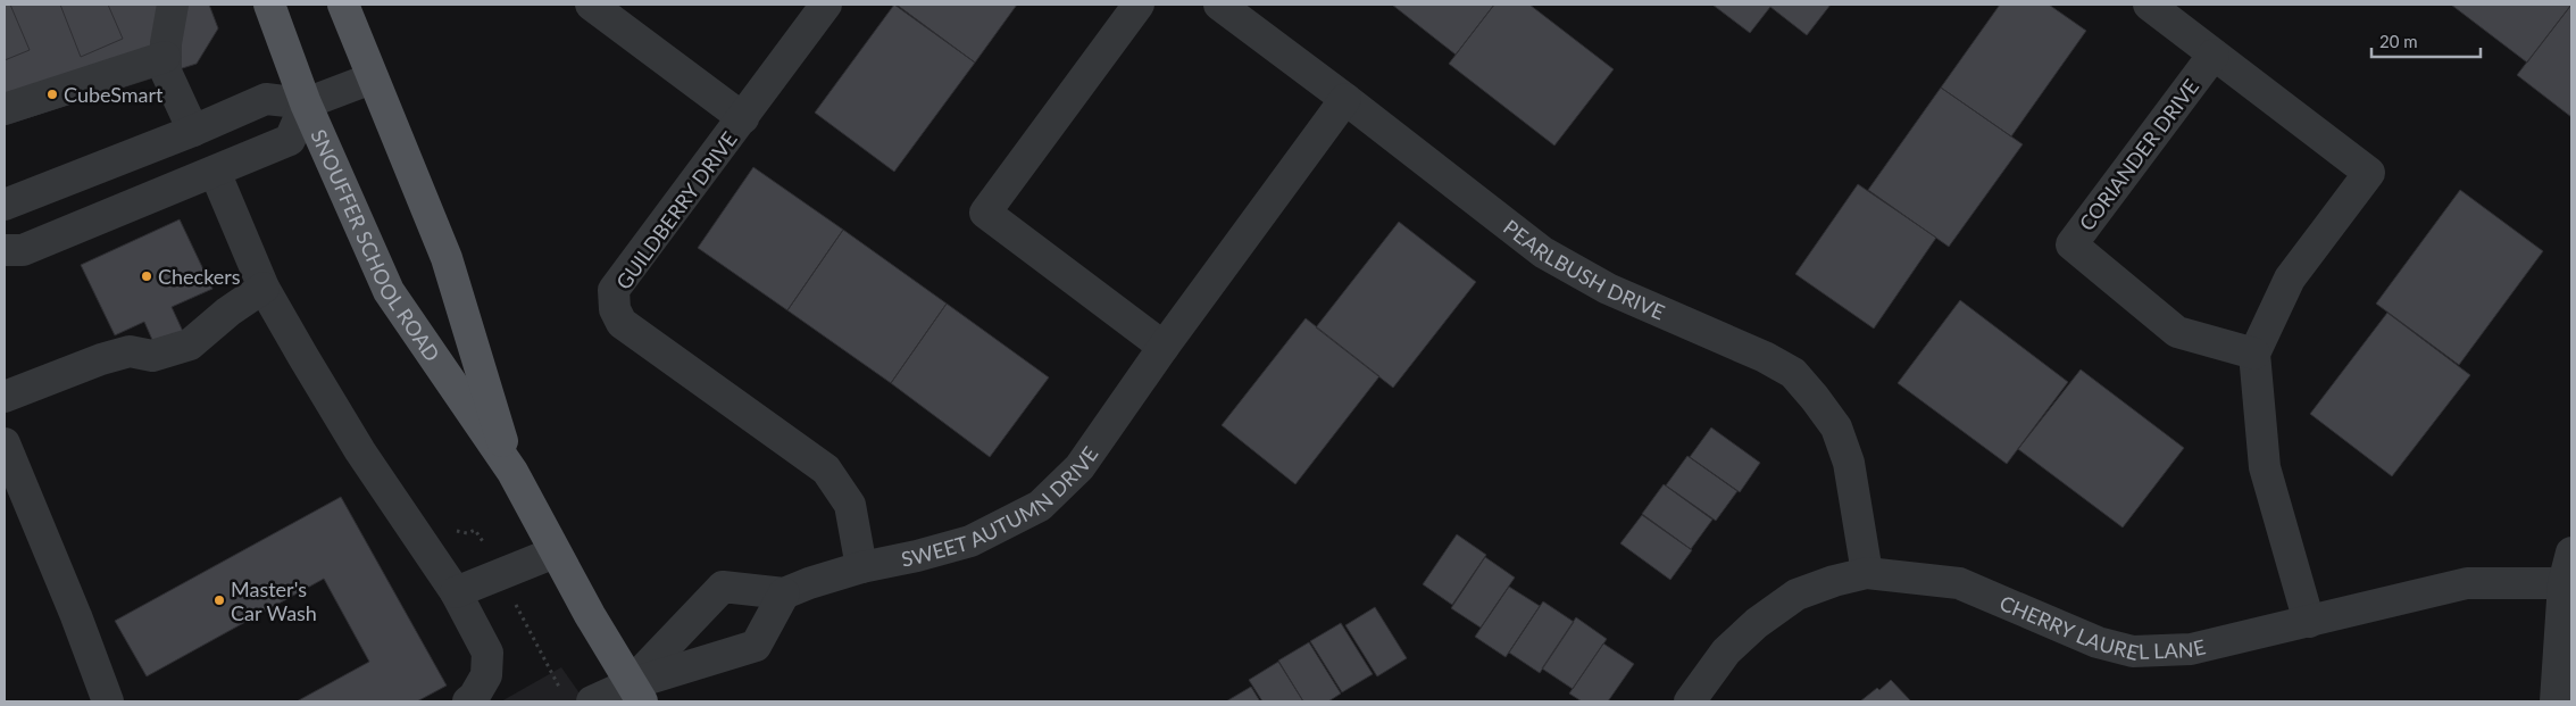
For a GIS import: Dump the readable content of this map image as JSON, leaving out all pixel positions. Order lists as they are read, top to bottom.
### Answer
{
  "streets": {
    "main road": ["SNOUFFER SCHOOL ROAD"],
    "street": [
      "CORIANDER DRIVE",
      "GUILDBERRY DRIVE",
      "PEARLBUSH DRIVE",
      "SWEET AUTUMN DRIVE",
      "CHERRY LAUREL LANE"
    ]
  },
  "crossings": [
    ["GUILDBERRY DRIVE", "SWEET AUTUMN DRIVE"],
    ["SNOUFFER SCHOOL ROAD", "SWEET AUTUMN DRIVE"],
    ["PEARLBUSH DRIVE", "SWEET AUTUMN DRIVE"],
    ["PEARLBUSH DRIVE", "CHERRY LAUREL LANE"]
  ],
  "places": ["CubeSmart", "Checkers", "Master's Car Wash"],
  "scale_bar": "20 m"
}
